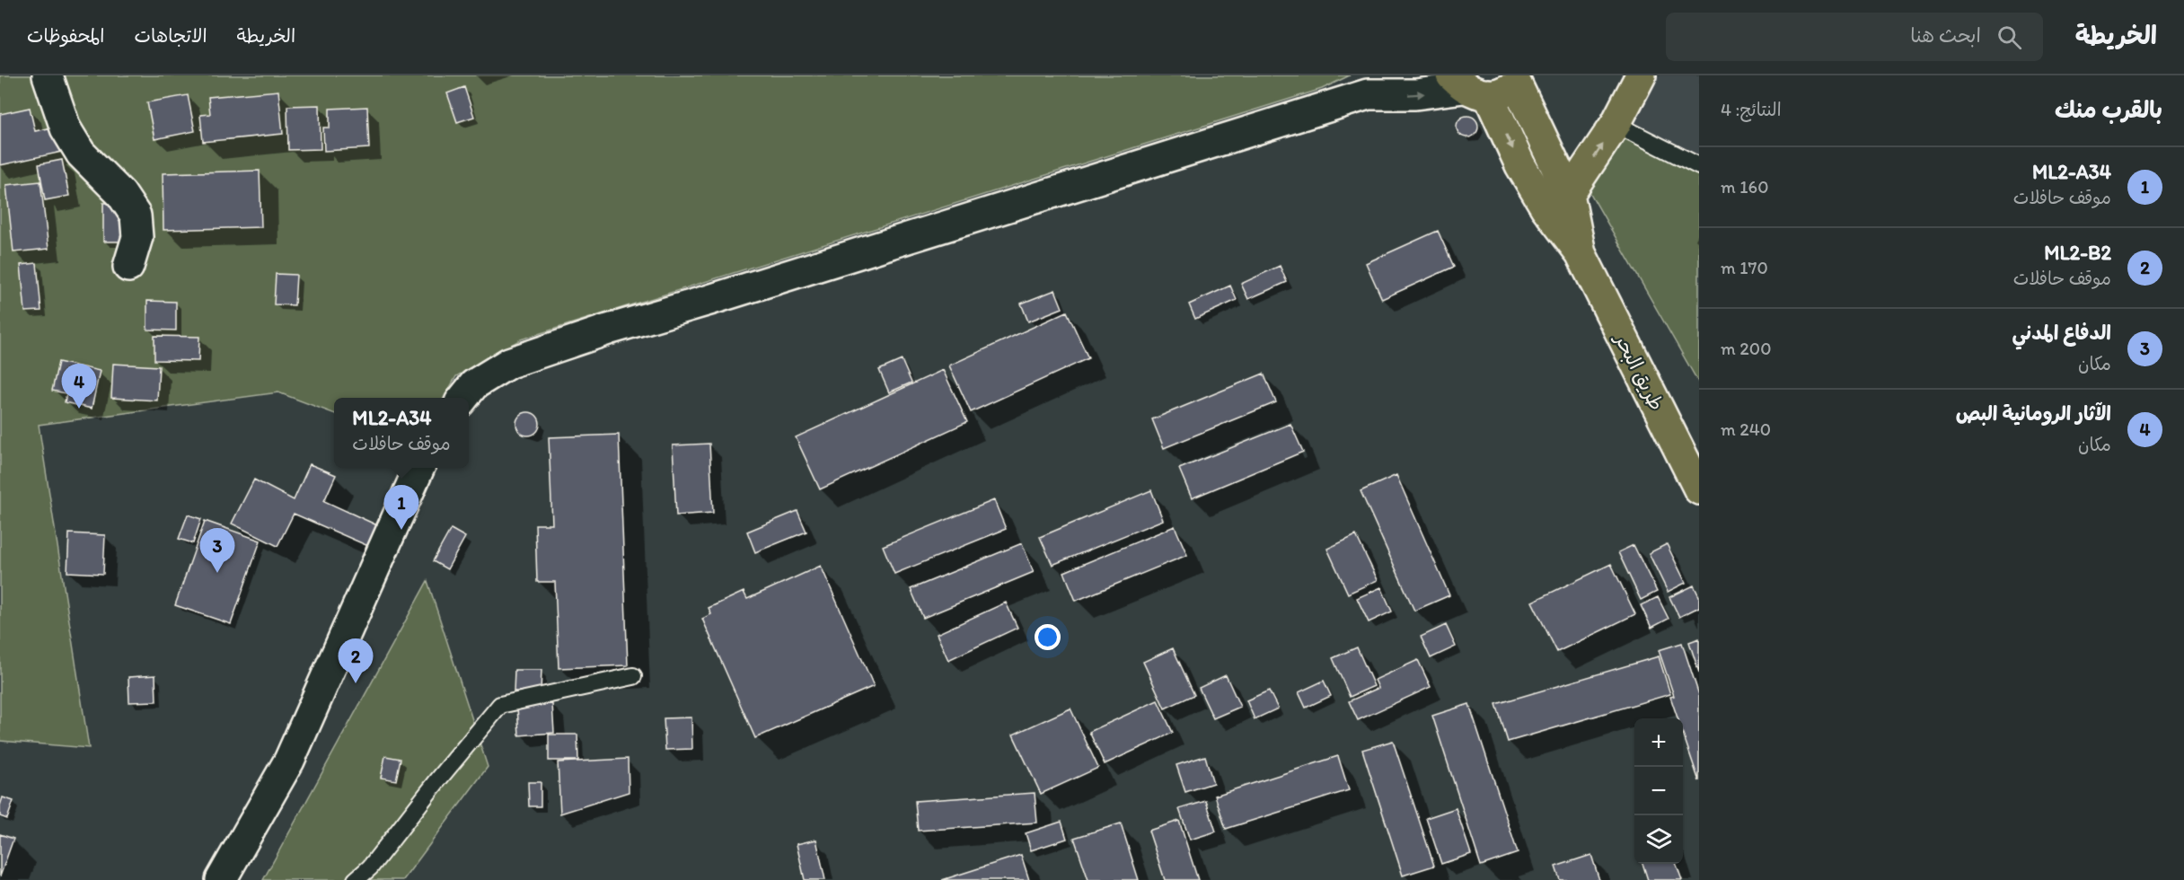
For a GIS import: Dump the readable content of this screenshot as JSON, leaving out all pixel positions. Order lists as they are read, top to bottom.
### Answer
{
  "streets": {
    "highway": ["طريق البحر"]
  },
  "page": {
    "header": "الخريطة",
    "search": "ابحث هنا",
    "nav": ["الخريطة", "الاتجاهات", "المحفوظات"],
    "heading": ["بالقرب منك", "النتائج: 4"],
    "list": [
      {
        "mark": "1",
        "name": "ML2-A34",
        "note": "موقف حافلات",
        "value": "160 m"
      },
      {
        "mark": "2",
        "name": "ML2-B2",
        "note": "موقف حافلات",
        "value": "170 m"
      },
      {
        "mark": "3",
        "name": "الدفاع المدني",
        "note": "مكان",
        "value": "200 m"
      },
      {
        "mark": "4",
        "name": "الآثار الرومانية البص",
        "note": "مكان",
        "value": "240 m"
      }
    ],
    "pins": [
      "4",
      "1",
      "3",
      "2"
    ],
    "popup": ["ML2-A34", "موقف حافلات"],
    "map_buttons": ["+", "−"]
  }
}
